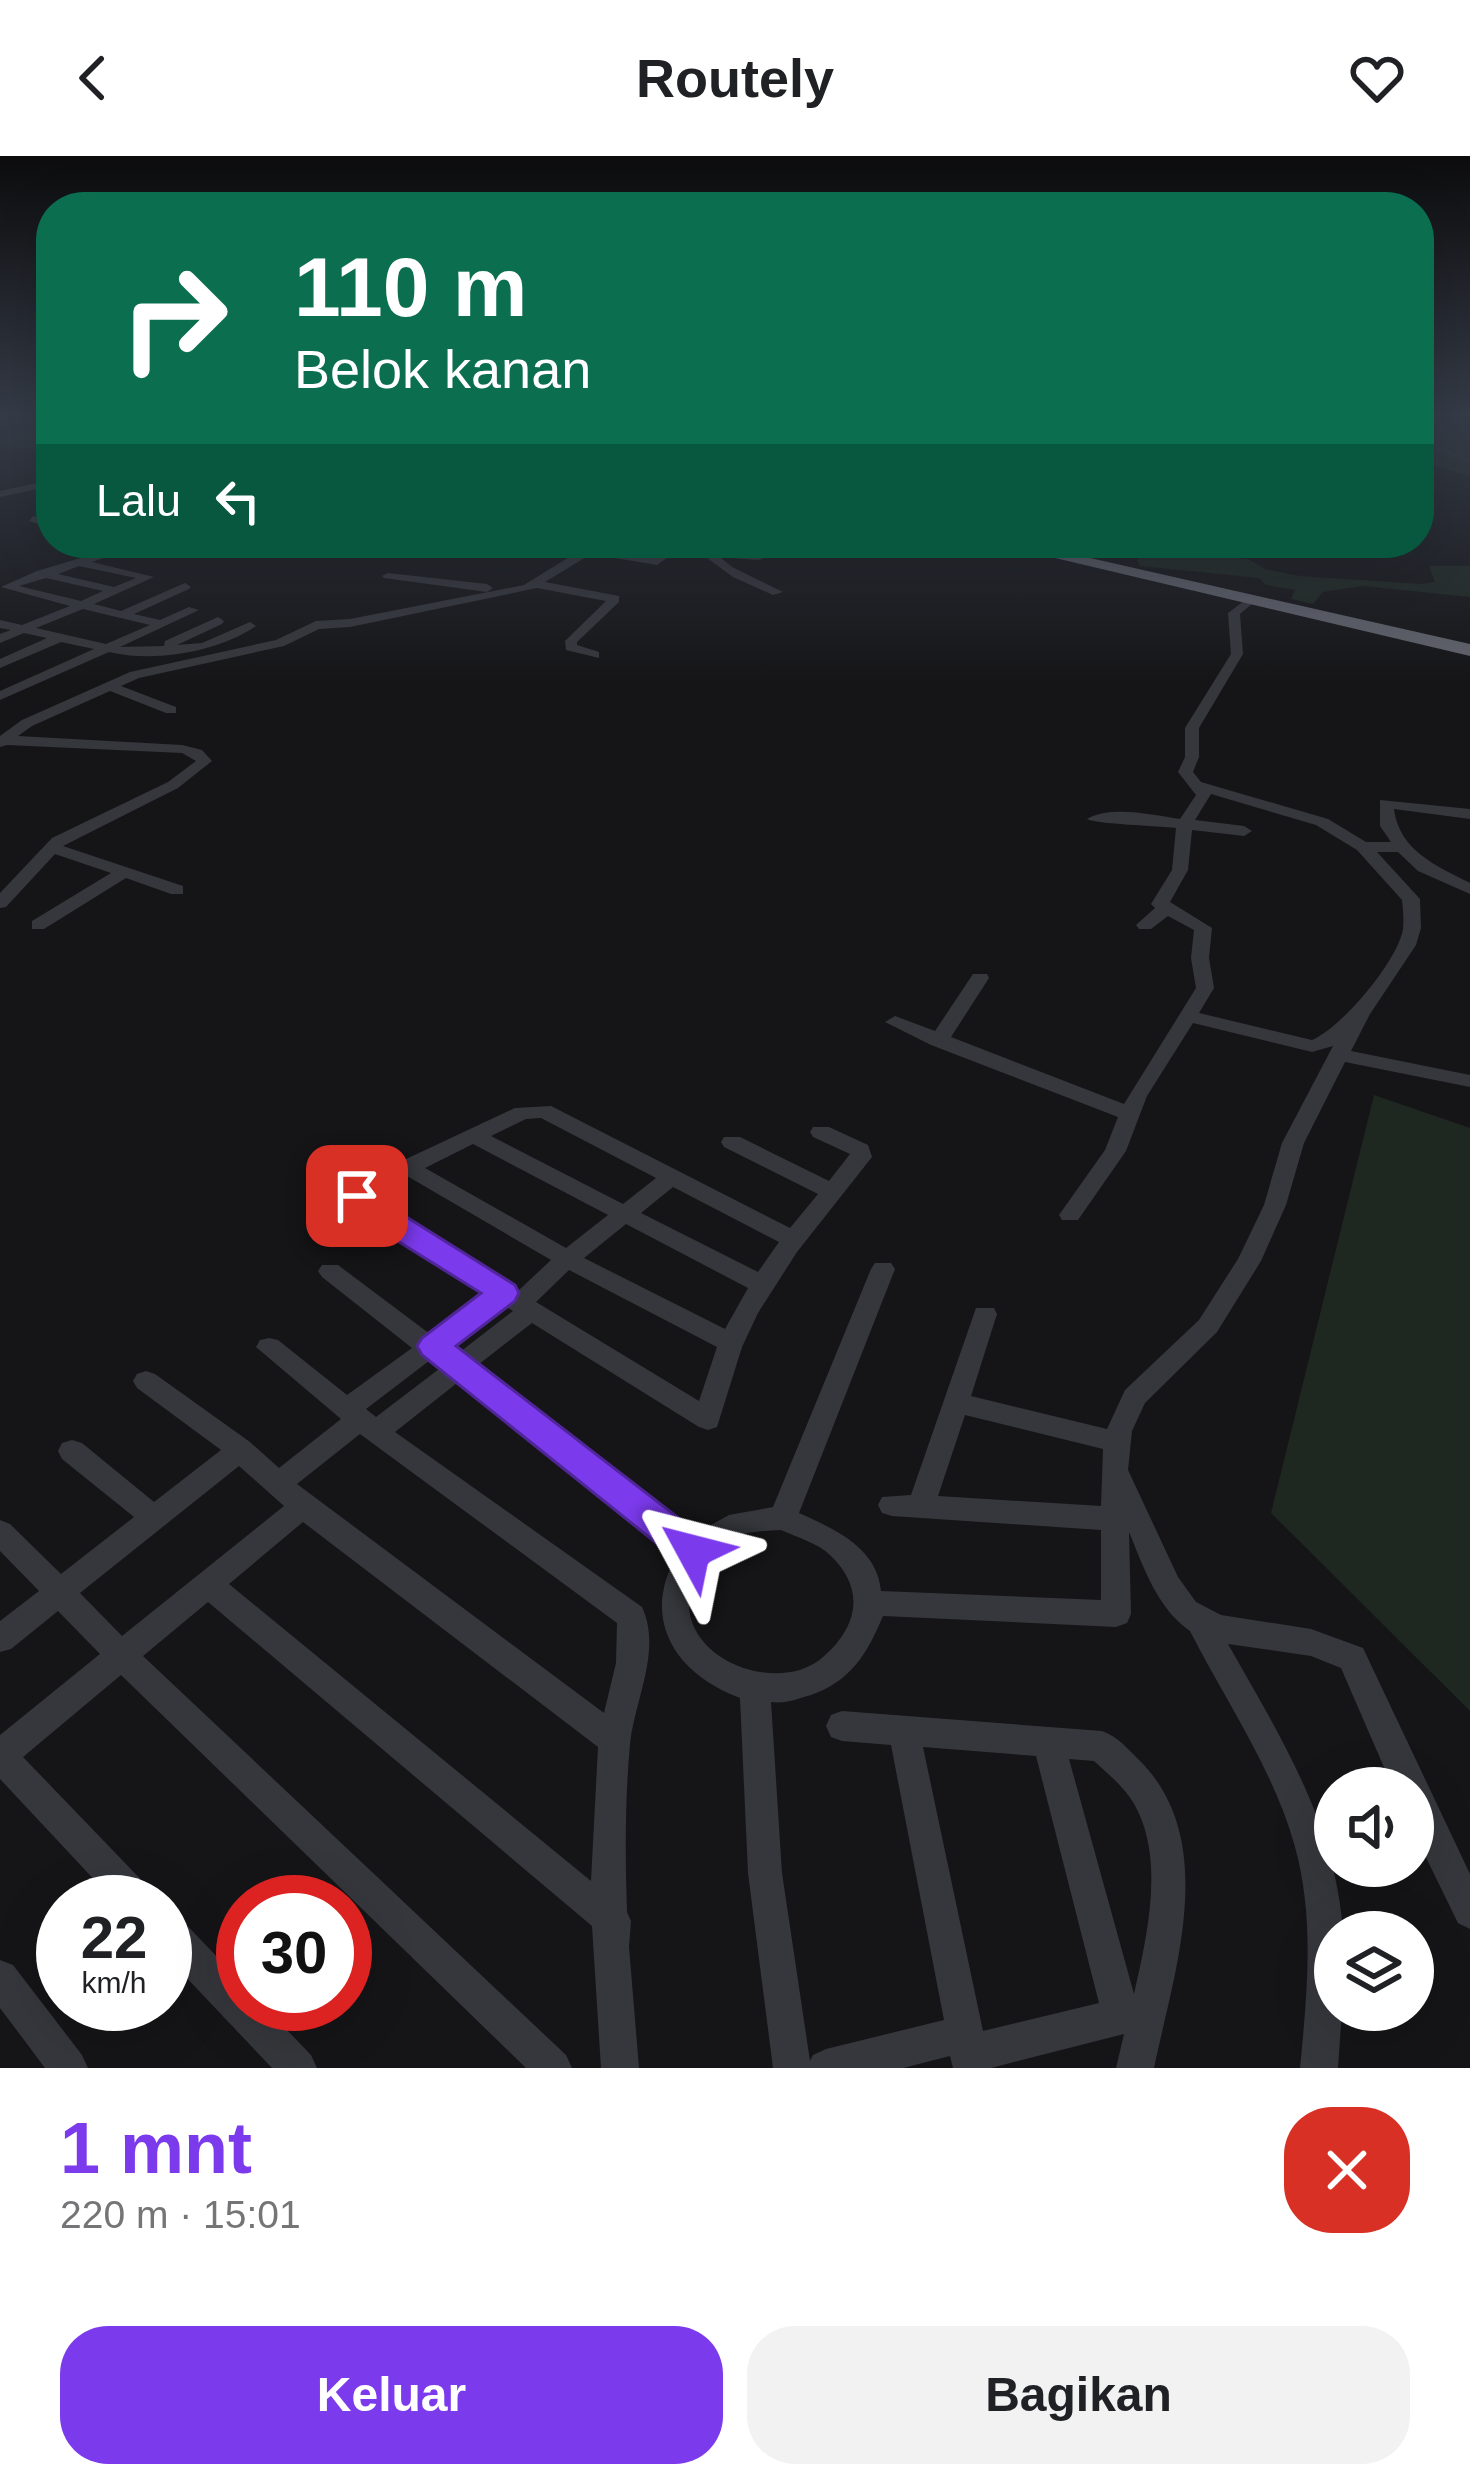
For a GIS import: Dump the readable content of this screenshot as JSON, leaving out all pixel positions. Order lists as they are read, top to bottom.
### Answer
{
  "page": {
    "header": "Routely",
    "turn": ["110 m", "Belok kanan"],
    "then": "Lalu",
    "speed": "22 km/h",
    "limit": "30",
    "heading": ["1 mnt", "220 m · 15:01"],
    "buttons": ["Keluar", "Bagikan"]
  }
}
